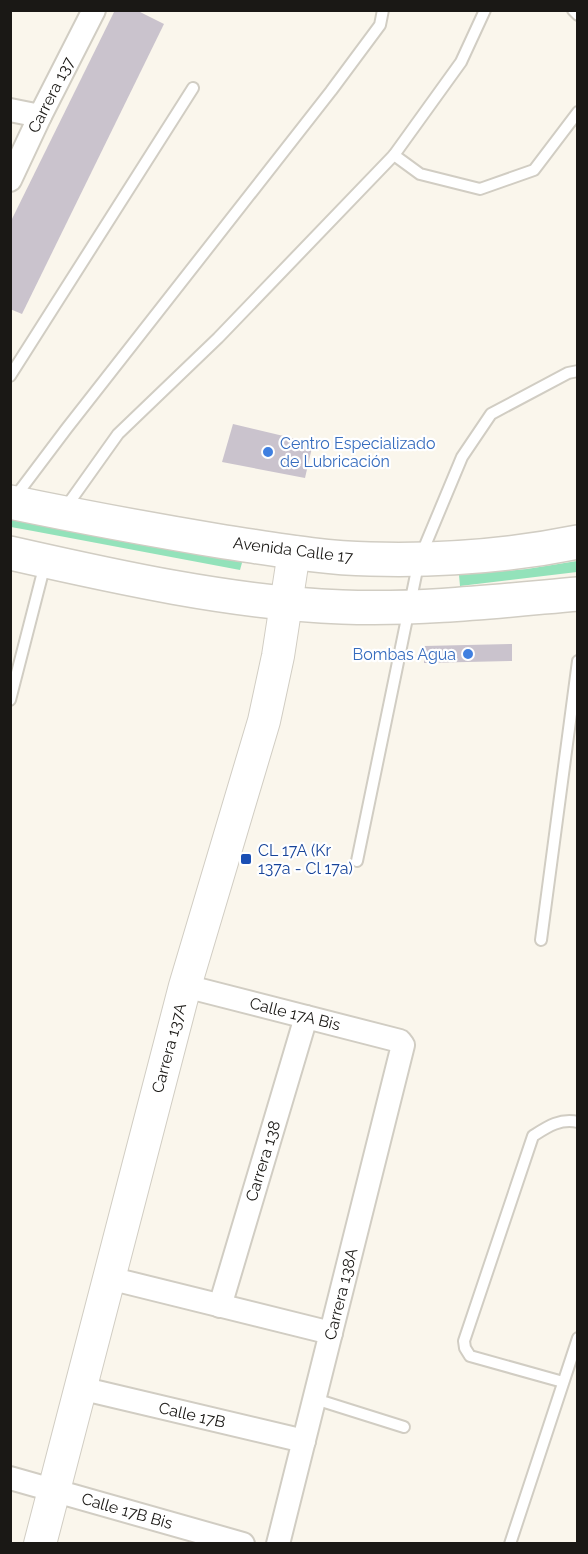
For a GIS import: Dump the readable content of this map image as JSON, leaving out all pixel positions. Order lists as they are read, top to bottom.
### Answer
{
  "streets": {
    "main road": ["Avenida Calle 17"],
    "street": [
      "Carrera 137",
      "Calle 17A Bis",
      "Carrera 137A",
      "Carrera 138",
      "Carrera 138A",
      "Calle 17B",
      "Calle 17B Bis"
    ]
  },
  "crossings": [
    ["Avenida Calle 17", "Carrera 137A"],
    ["Calle 17A Bis", "Carrera 137A"],
    ["Calle 17A Bis", "Carrera 138"],
    ["Calle 17A Bis", "Carrera 138A"],
    ["Carrera 137A", "Calle 17B"],
    ["Carrera 137A", "Calle 17B Bis"],
    ["Carrera 138A", "Calle 17B"]
  ],
  "places": {
    "other": ["Centro Especializado de Lubricación", "Bombas Agua"],
    "transit": ["CL 17A (Kr 137a - Cl 17a)"]
  }
}
